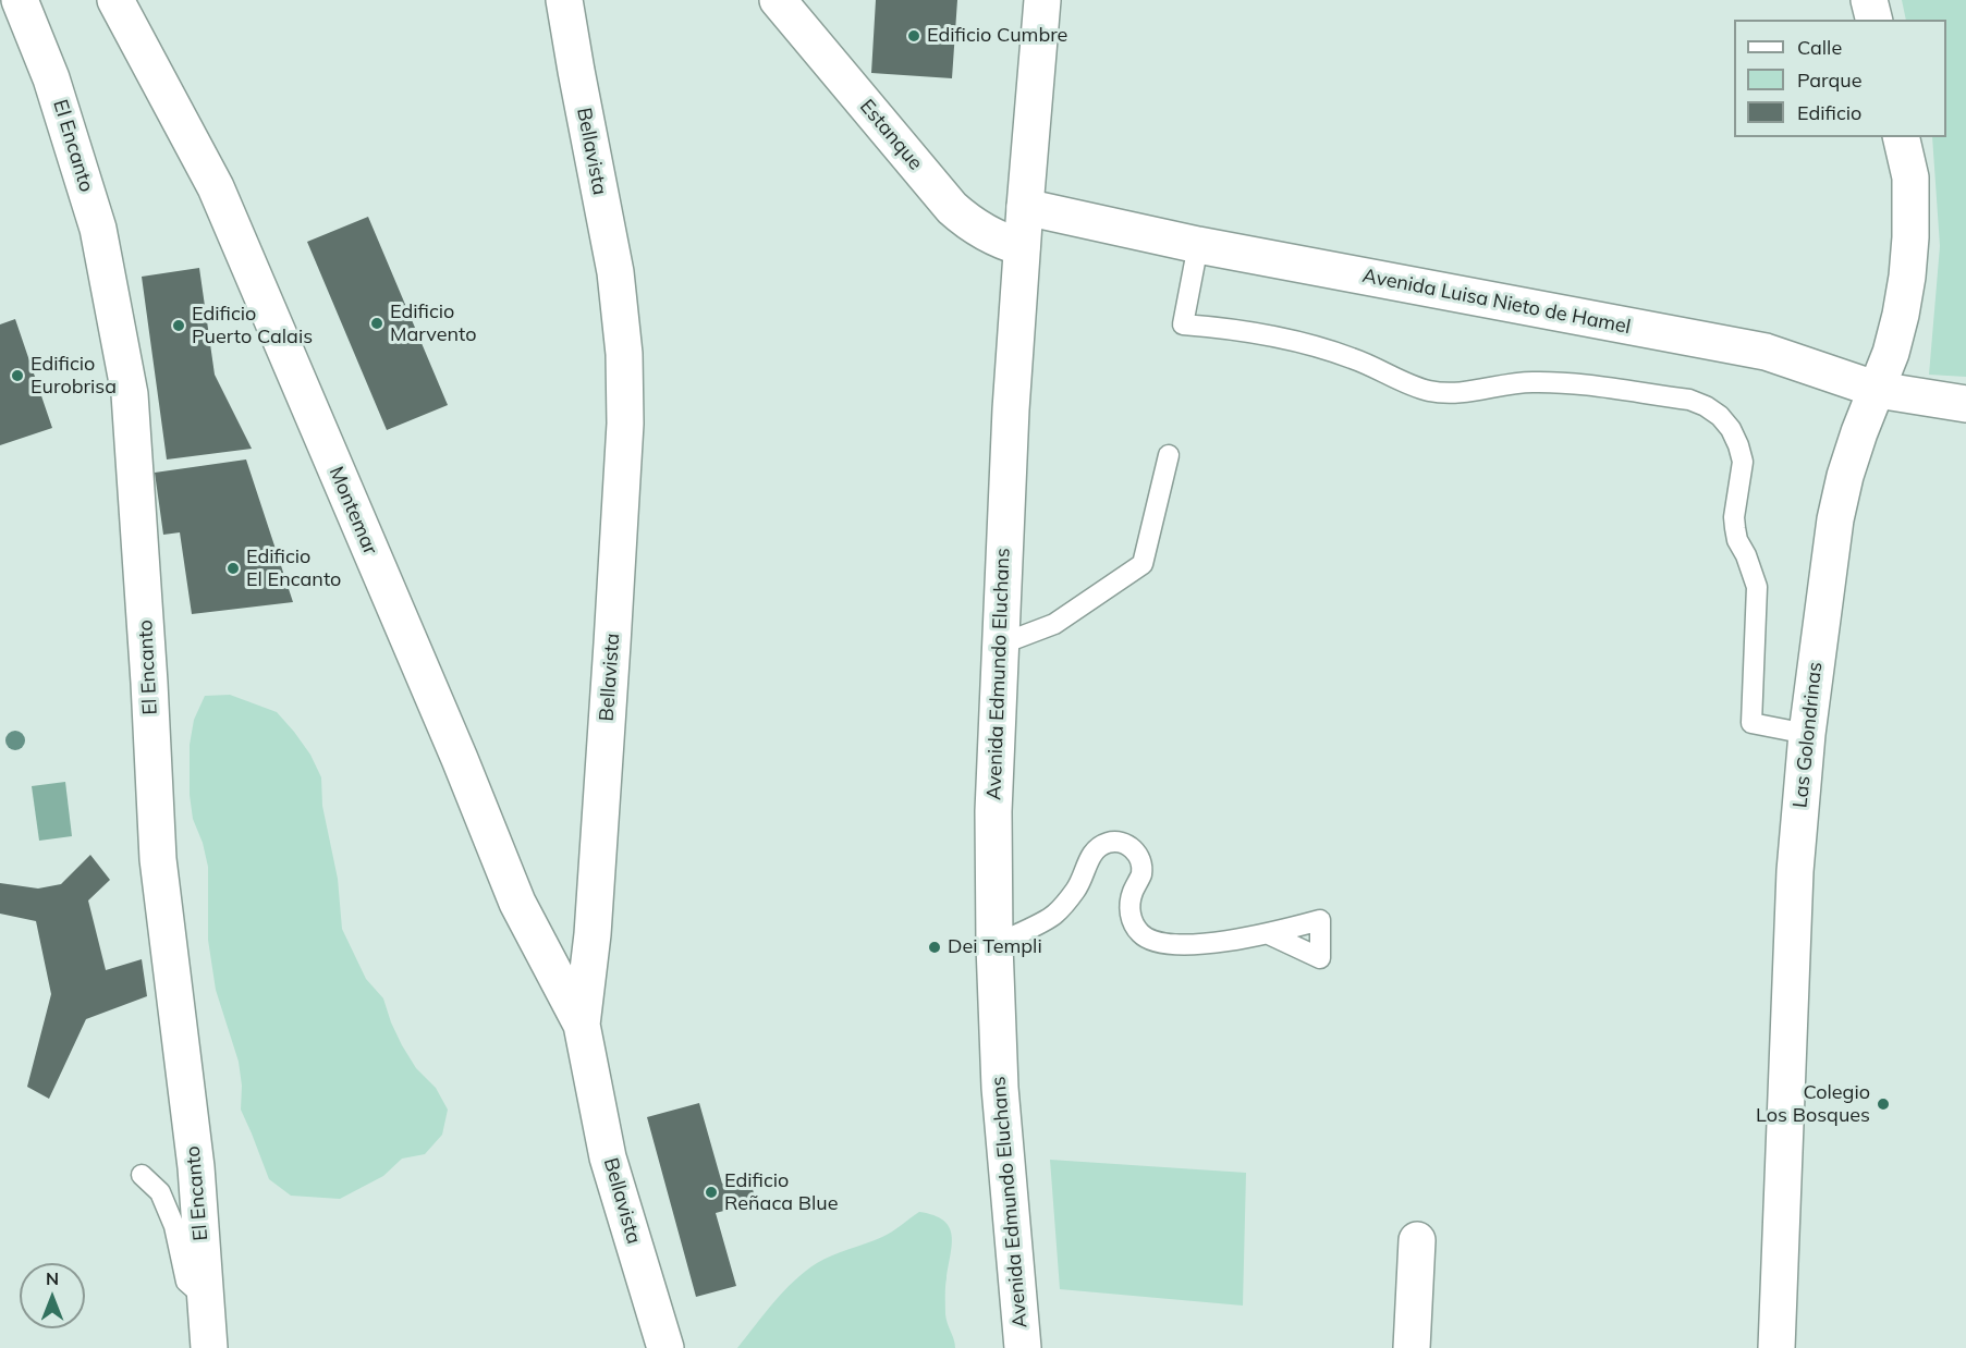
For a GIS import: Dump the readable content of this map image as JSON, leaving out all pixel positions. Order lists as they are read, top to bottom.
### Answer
{
  "streets": {
    "street": [
      "Estanque",
      "El Encanto",
      "Bellavista",
      "Avenida Luisa Nieto de Hamel",
      "Montemar",
      "Avenida Edmundo Eluchans",
      "Las Golondrinas"
    ]
  },
  "crossings": [
    ["Estanque", "Avenida Edmundo Eluchans"],
    ["Bellavista", "Montemar"],
    ["Avenida Luisa Nieto de Hamel", "Avenida Edmundo Eluchans"],
    ["Avenida Luisa Nieto de Hamel", "Las Golondrinas"]
  ],
  "places": [
    "Edificio Cumbre",
    "Edificio Marvento",
    "Edificio Puerto Calais",
    "Edificio Eurobrisa",
    "Edificio El Encanto",
    "Dei Templi",
    "Colegio Los Bosques",
    "Edificio Reñaca Blue"
  ],
  "legend": ["Calle", "Parque", "Edificio"],
  "north": "top"
}
